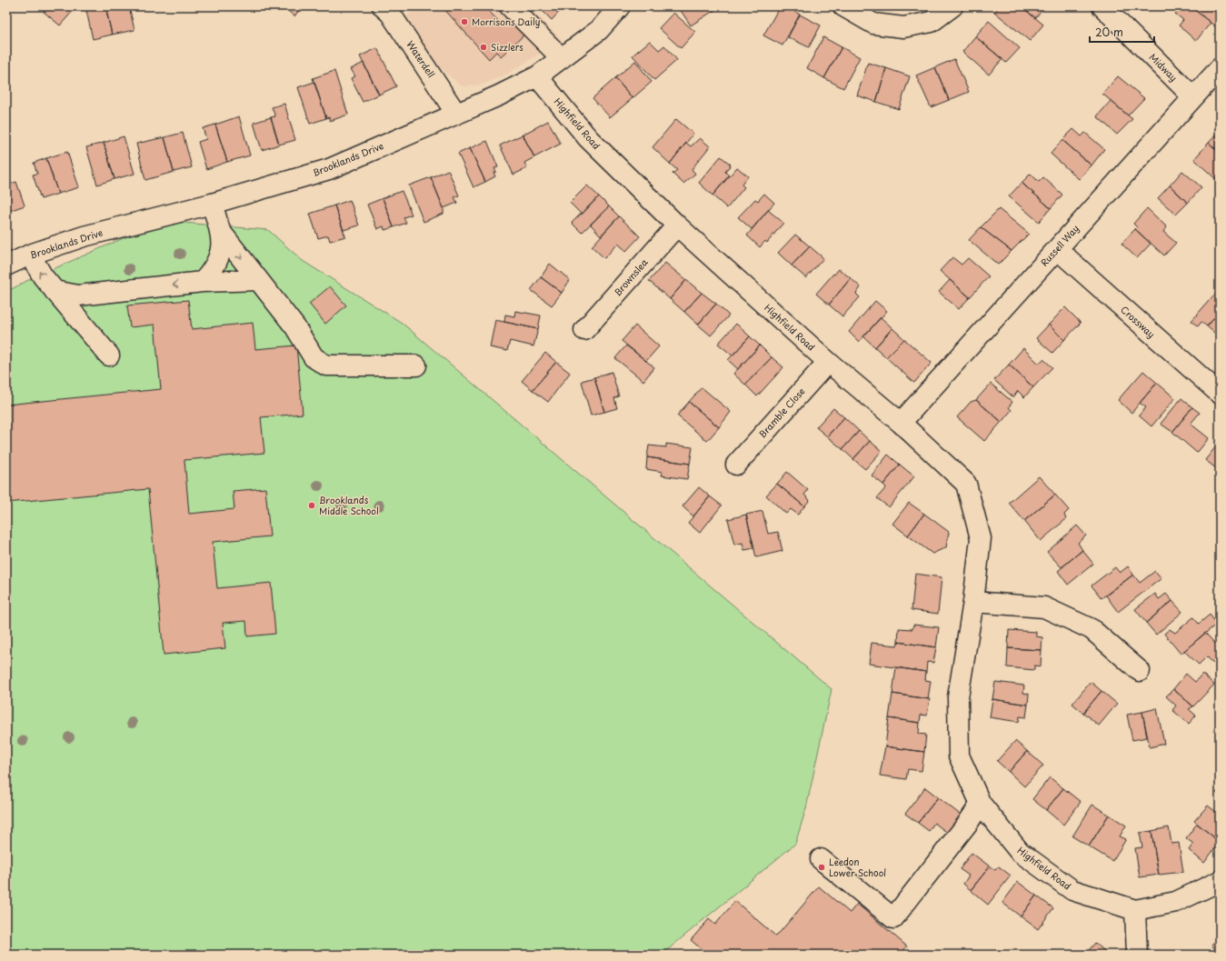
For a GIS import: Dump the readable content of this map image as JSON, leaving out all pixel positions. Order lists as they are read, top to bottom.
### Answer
{
  "streets": {
    "street": [
      "Waterdell",
      "Midway",
      "Highfield Road",
      "Brooklands Drive",
      "Russell Way",
      "Brownslea",
      "Crossway",
      "Bramble Close"
    ]
  },
  "crossings": [
    ["Waterdell", "Brooklands Drive"],
    ["Midway", "Russell Way"],
    ["Highfield Road", "Brooklands Drive"],
    ["Highfield Road", "Russell Way"],
    ["Highfield Road", "Brownslea"],
    ["Highfield Road", "Bramble Close"],
    ["Russell Way", "Crossway"]
  ],
  "places": [
    "Morrisons Daily",
    "Sizzlers",
    "Brooklands Middle School",
    "Leedon Lower School"
  ],
  "scale_bar": "20 m"
}
